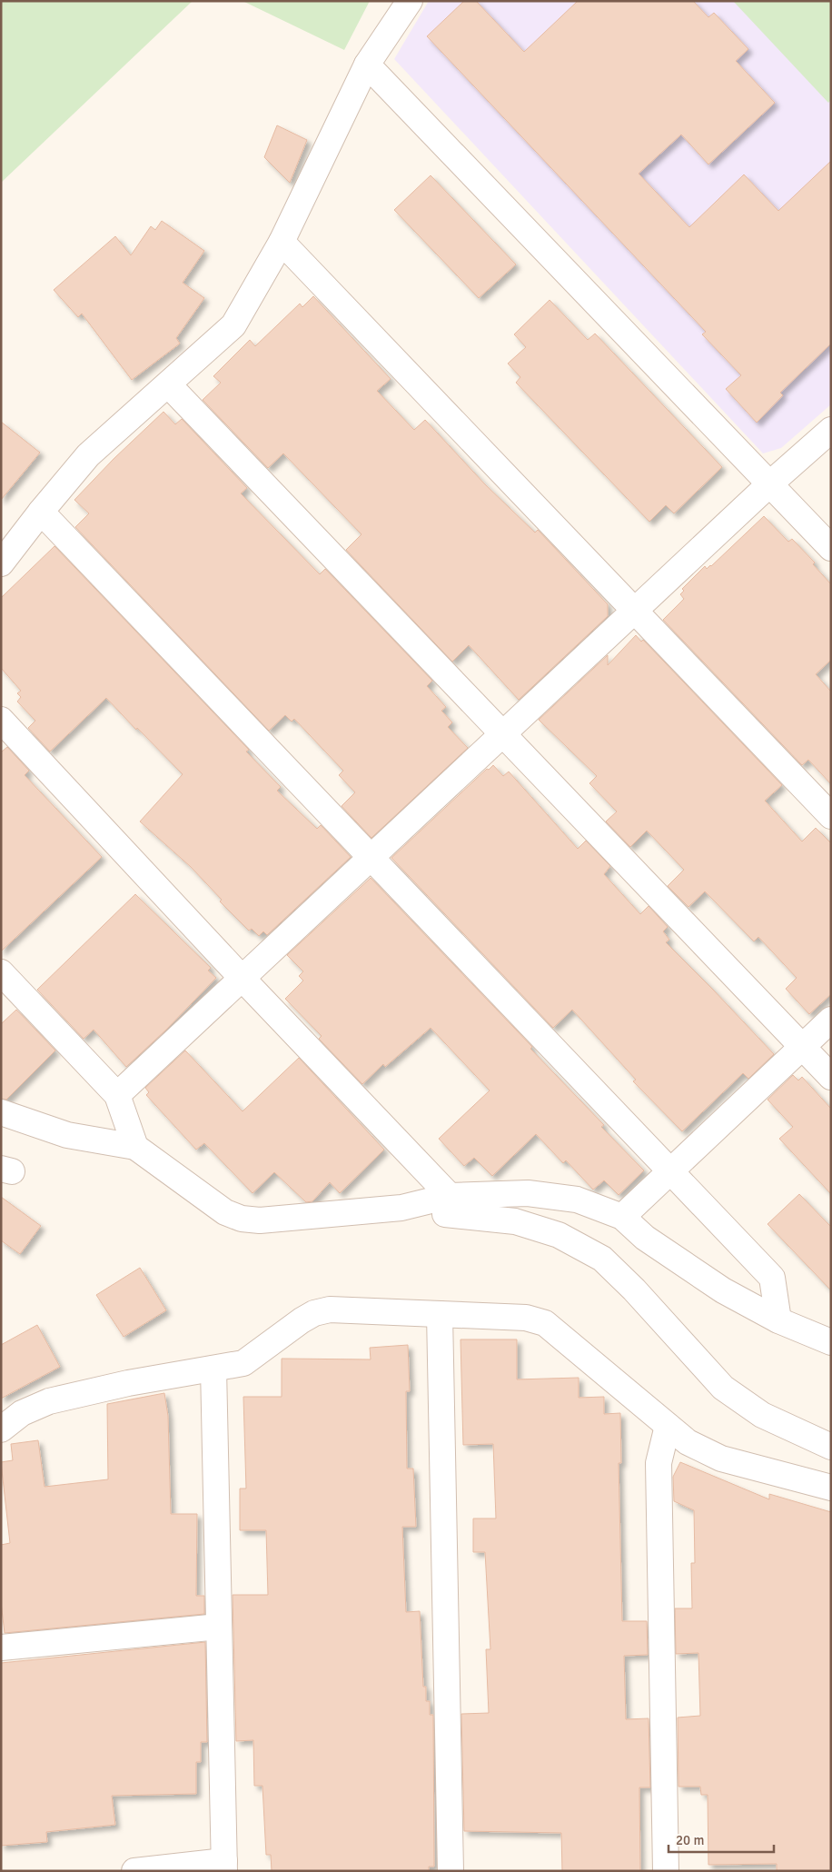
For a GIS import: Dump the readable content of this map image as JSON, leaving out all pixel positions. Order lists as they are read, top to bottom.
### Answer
{
  "scale_bar": "20 m"
}
